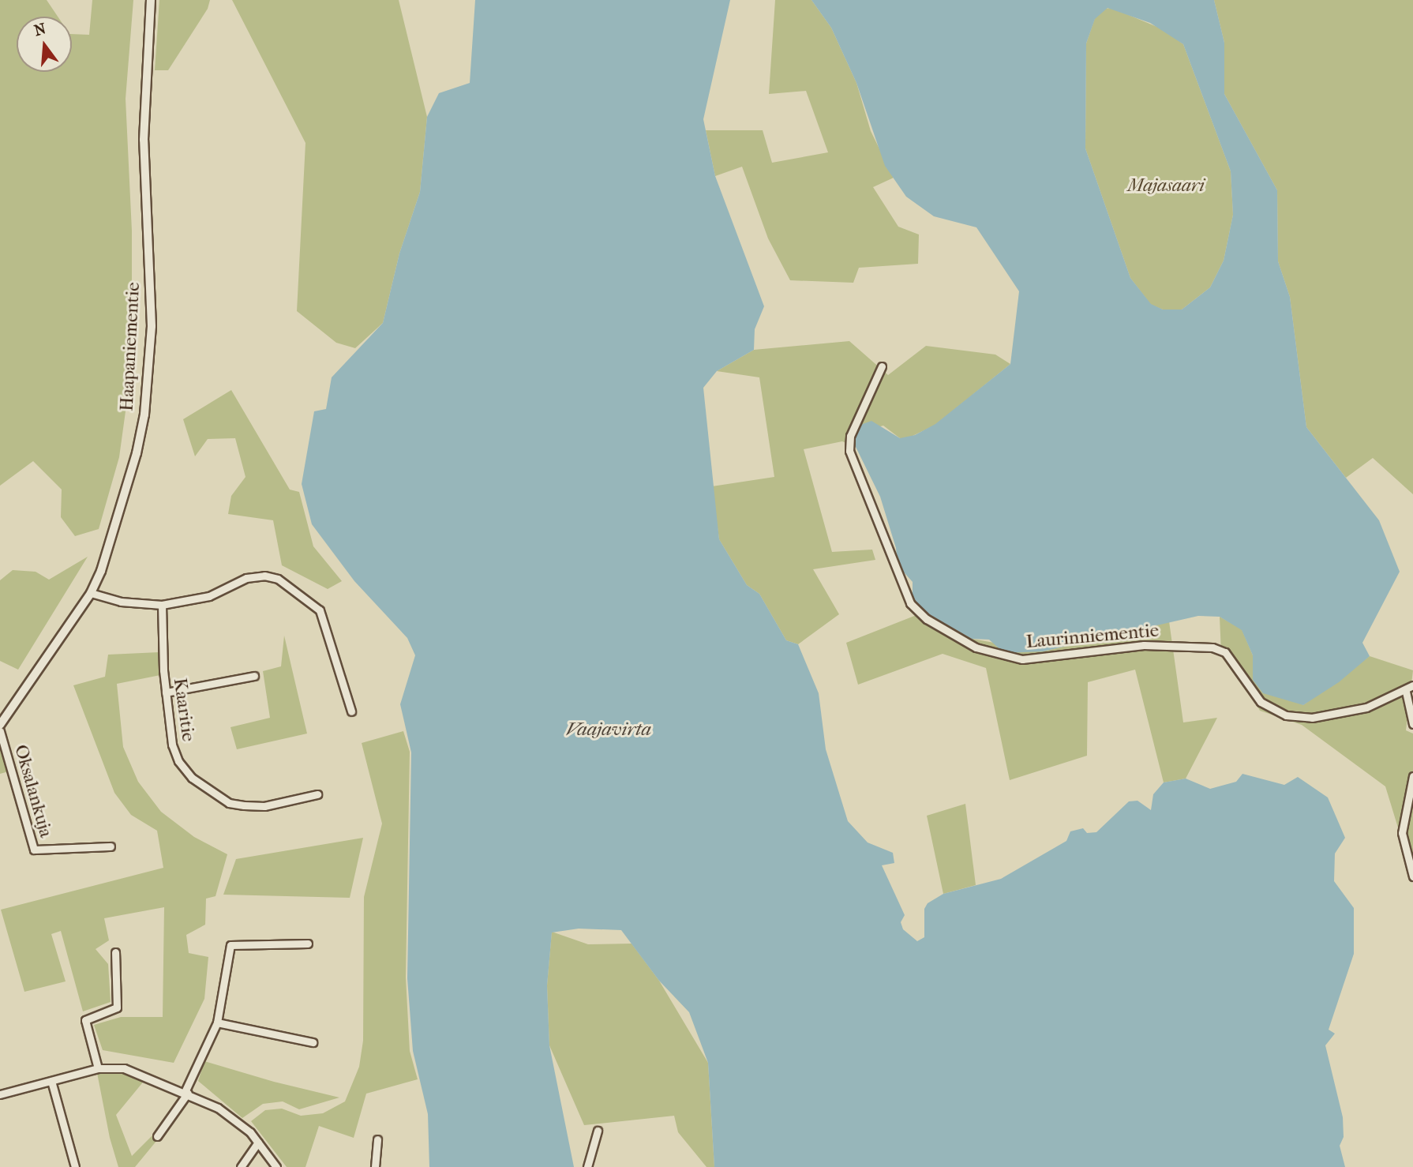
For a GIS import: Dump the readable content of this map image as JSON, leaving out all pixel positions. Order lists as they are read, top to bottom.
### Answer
{
  "streets": {
    "street": [
      "Haapaniementie",
      "Laurinniementie",
      "Kaaritie",
      "Oksalankuja"
    ]
  },
  "water": ["Vaajavirta"],
  "parks": ["Majasaari"],
  "north": "top"
}
